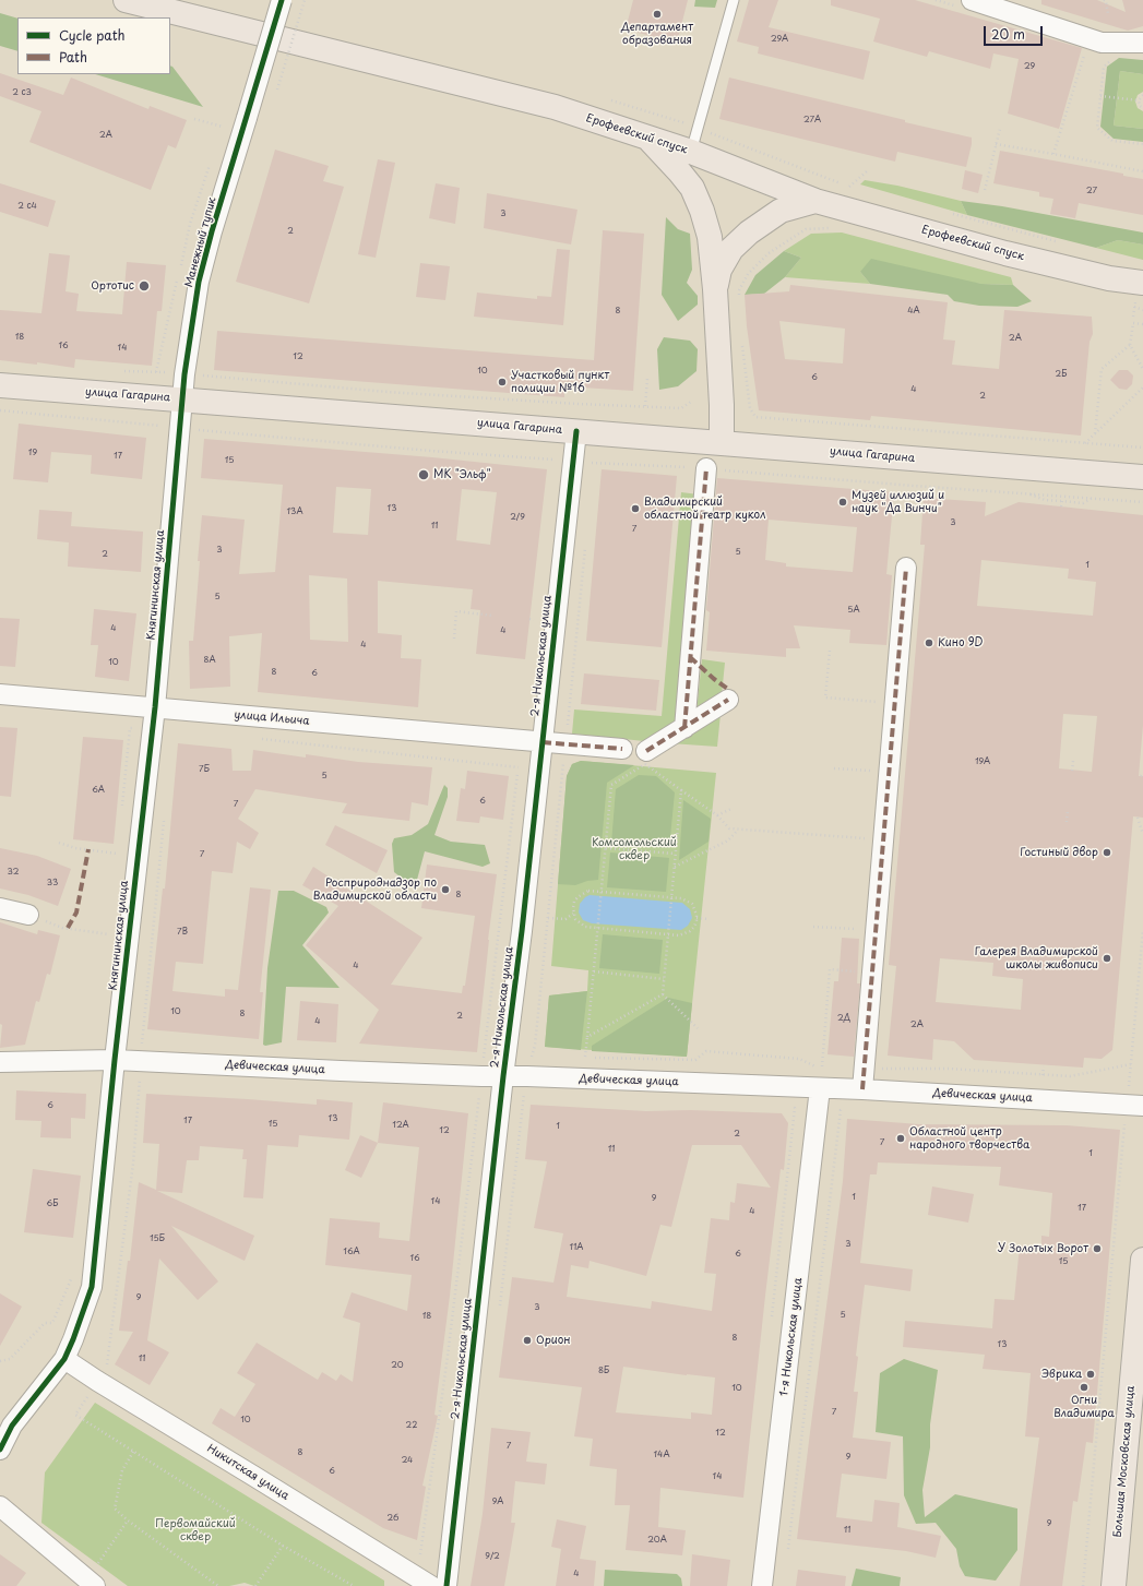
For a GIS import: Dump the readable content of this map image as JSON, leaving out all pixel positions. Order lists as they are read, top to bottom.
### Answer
{
  "streets": {
    "main road": ["Ерофеевский спуск", "улица Гагарина", "Большая Московская улица"],
    "street": [
      "Манежный тупик",
      "Княгининская улица",
      "2-я Никольская улица",
      "улица Ильича",
      "Девическая улица",
      "1-я Никольская улица",
      "Никитская улица"
    ]
  },
  "crossings": [
    ["Манежный тупик", "улица Гагарина"],
    ["Манежный тупик", "Княгининская улица"],
    ["улица Гагарина", "Княгининская улица"],
    ["улица Гагарина", "2-я Никольская улица"],
    ["Княгининская улица", "улица Ильича"],
    ["Княгининская улица", "Девическая улица"],
    ["Княгининская улица", "Никитская улица"],
    ["2-я Никольская улица", "улица Ильича"],
    ["2-я Никольская улица", "Девическая улица"],
    ["Девическая улица", "1-я Никольская улица"]
  ],
  "parks": ["Комсомольский сквер", "Первомайский сквер"],
  "places": [
    "Департамент образования",
    "Ортотис",
    "Участковый пункт полиции №16",
    "МК \"Эльф\"",
    "Музей иллюзий и наук \"Да Винчи\"",
    "Владимирский областной театр кукол",
    "Кино 9D",
    "Гостиный двор",
    "Росприроднадзор по Владимирской области",
    "Галерея Владимирской школы живописи",
    "Областной центр народного творчества",
    "У Золотых Ворот",
    "Орион",
    "Эврика",
    "Огни Владимира"
  ],
  "house_numbers": [
    "29А",
    "29",
    "2 с3",
    "27А",
    "2А",
    "27",
    "2 с4",
    "3",
    "2",
    "8",
    "4А",
    "18",
    "2А",
    "16",
    "14",
    "12",
    "10",
    "2Б",
    "6",
    "4",
    "2",
    "19",
    "17",
    "15",
    "13",
    "13А",
    "2/9",
    "3",
    "11",
    "7",
    "3",
    "5",
    "2",
    "1",
    "5",
    "5А",
    "4",
    "4",
    "4",
    "8А",
    "10",
    "8",
    "6",
    "19А",
    "7Б",
    "5",
    "6А",
    "6",
    "7",
    "7",
    "32",
    "33",
    "8",
    "7В",
    "4",
    "10",
    "8",
    "2",
    "2Д",
    "4",
    "2А",
    "6",
    "13",
    "17",
    "15",
    "12А",
    "1",
    "12",
    "2",
    "7",
    "11",
    "1",
    "1",
    "9",
    "14",
    "6Б",
    "17",
    "4",
    "15Б",
    "3",
    "11А",
    "16А",
    "6",
    "16",
    "15",
    "9",
    "3",
    "5",
    "18",
    "8",
    "13",
    "11",
    "20",
    "8Б",
    "10",
    "7",
    "10",
    "22",
    "12",
    "7",
    "8",
    "14А",
    "9",
    "24",
    "6",
    "14",
    "9А",
    "26",
    "9",
    "11",
    "20А",
    "9/2",
    "4"
  ],
  "legend": ["Cycle path", "Path"],
  "scale_bar": "20 m"
}
